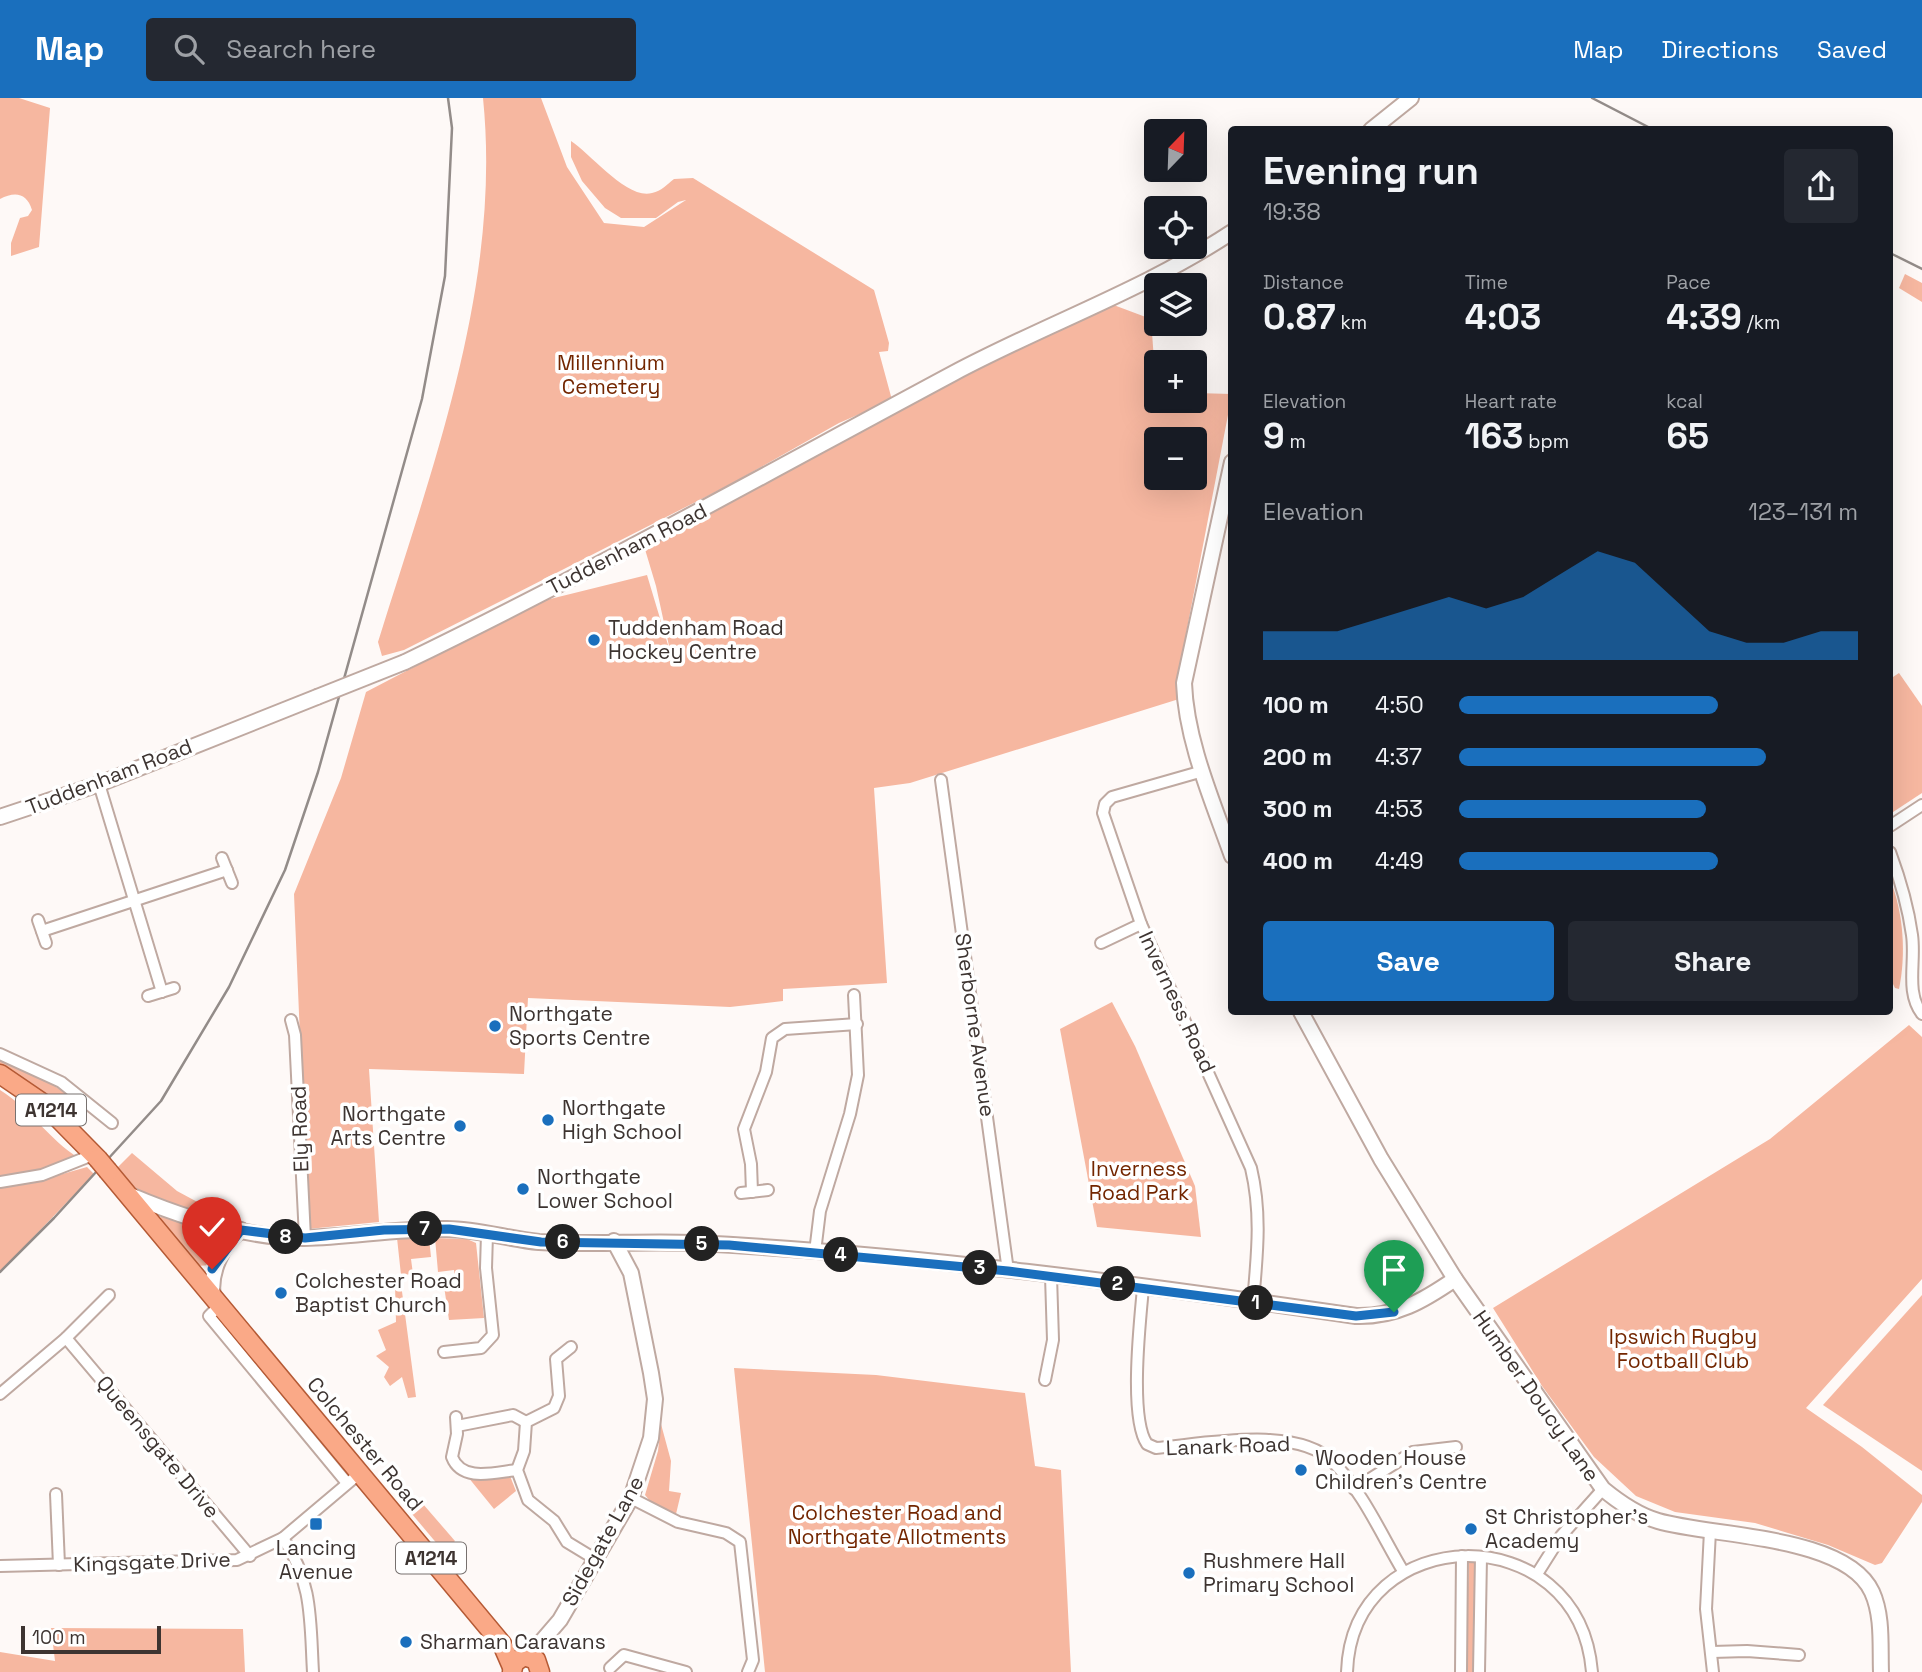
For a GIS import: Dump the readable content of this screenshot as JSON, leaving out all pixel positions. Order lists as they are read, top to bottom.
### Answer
{
  "streets": {
    "main road": ["A1214", "Colchester Road"],
    "street": [
      "Tuddenham Road",
      "Inverness Road",
      "Sherborne Avenue",
      "Ely Road",
      "Humber Doucy Lane",
      "Lanark Road",
      "Queensgate Drive",
      "Sidegate Lane",
      "Kingsgate Drive"
    ]
  },
  "crossings": [
    ["Colchester Road", "Sidegate Lane"],
    ["Colchester Road", "Kingsgate Drive"],
    ["Queensgate Drive", "Kingsgate Drive"]
  ],
  "parks": [
    "Millennium Cemetery",
    "Inverness Road Park",
    "Ipswich Rugby Football Club",
    "Colchester Road and Northgate Allotments"
  ],
  "places": {
    "other": [
      "Tuddenham Road Hockey Centre",
      "Northgate Sports Centre",
      "Northgate High School",
      "Northgate Arts Centre",
      "Northgate Lower School",
      "Colchester Road Baptist Church",
      "Wooden House Children's Centre",
      "St Christopher's Academy",
      "Rushmere Hall Primary School",
      "Sharman Caravans"
    ],
    "transit": ["Lancing Avenue"]
  },
  "scale_bar": "100 m",
  "north": "top right",
  "page": {
    "header": "Map",
    "search": "Search here",
    "nav": ["Map", "Directions", "Saved"],
    "map_buttons": ["+", "−"],
    "heading": ["Evening run", "19:38"],
    "stats": [
      ["Distance", "0.87 km"],
      ["Time", "4:03"],
      ["Pace", "4:39 /km"],
      ["Elevation", "9 m"],
      ["Heart rate", "163 bpm"],
      ["kcal", "65"]
    ],
    "chart": ["Elevation", "123–131 m"],
    "list": [
      {
        "name": "100 m",
        "note": "4:50"
      },
      {
        "name": "200 m",
        "note": "4:37"
      },
      {
        "name": "300 m",
        "note": "4:53"
      },
      {
        "name": "400 m",
        "note": "4:49"
      }
    ],
    "buttons": ["Save", "Share"],
    "pins": [
      "7",
      "8",
      "6",
      "5",
      "4",
      "3",
      "2",
      "1"
    ],
    "scale": "100 m"
  }
}
